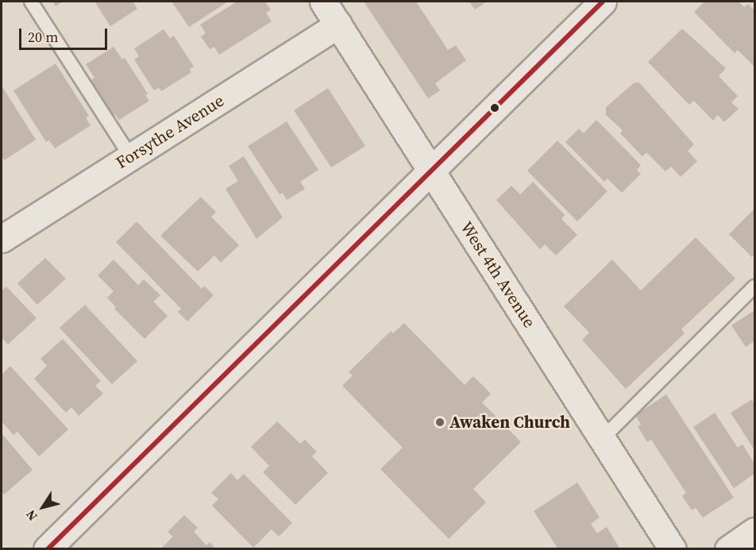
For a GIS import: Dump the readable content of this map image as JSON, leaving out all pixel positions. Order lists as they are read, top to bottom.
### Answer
{
  "streets": {
    "street": ["Forsythe Avenue", "West 4th Avenue"]
  },
  "crossings": [
    ["Forsythe Avenue", "West 4th Avenue"]
  ],
  "places": ["Awaken Church"],
  "scale_bar": "20 m",
  "north": "bottom left"
}
